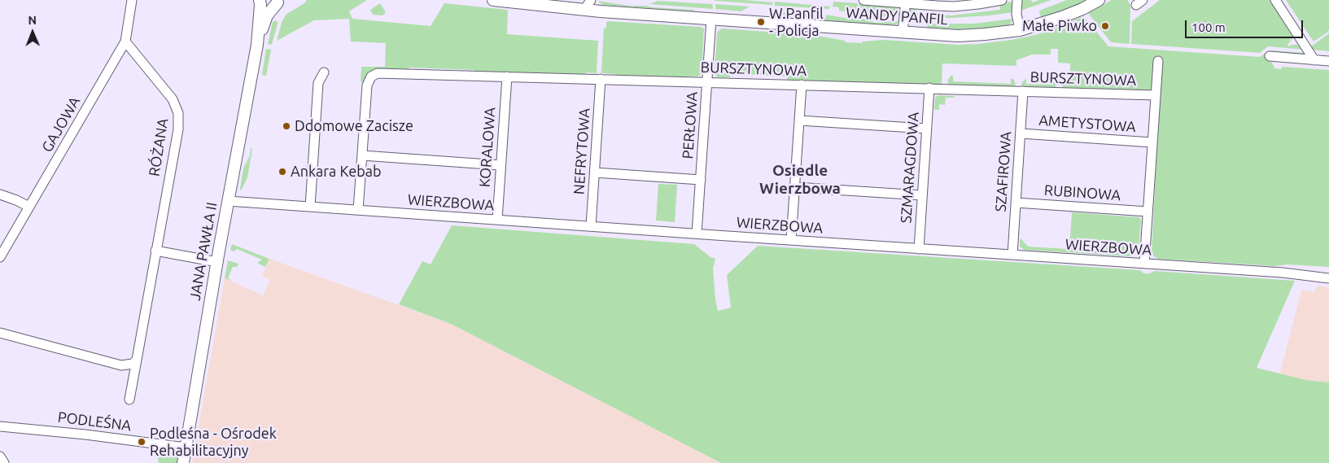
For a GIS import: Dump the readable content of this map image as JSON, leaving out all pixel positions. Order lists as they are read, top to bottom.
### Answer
{
  "streets": {
    "street": [
      "WANDY PANFIL",
      "BURSZTYNOWA",
      "AMETYSTOWA",
      "GAJOWA",
      "PERŁOWA",
      "RÓŻANA",
      "KORALOWA",
      "NEFRYTOWA",
      "SZMARAGDOWA",
      "SZAFIROWA",
      "RUBINOWA",
      "WIERZBOWA",
      "JANA PAWŁA II",
      "PODLEŚNA"
    ]
  },
  "crossings": [
    ["WANDY PANFIL", "PERŁOWA"],
    ["BURSZTYNOWA", "AMETYSTOWA"],
    ["BURSZTYNOWA", "PERŁOWA"],
    ["BURSZTYNOWA", "KORALOWA"],
    ["BURSZTYNOWA", "NEFRYTOWA"],
    ["BURSZTYNOWA", "SZMARAGDOWA"],
    ["BURSZTYNOWA", "SZAFIROWA"],
    ["BURSZTYNOWA", "WIERZBOWA"],
    ["AMETYSTOWA", "SZAFIROWA"],
    ["AMETYSTOWA", "RUBINOWA"],
    ["AMETYSTOWA", "WIERZBOWA"],
    ["GAJOWA", "RÓŻANA"],
    ["PERŁOWA", "WIERZBOWA"],
    ["KORALOWA", "WIERZBOWA"],
    ["NEFRYTOWA", "WIERZBOWA"],
    ["SZMARAGDOWA", "WIERZBOWA"],
    ["SZAFIROWA", "RUBINOWA"],
    ["SZAFIROWA", "WIERZBOWA"],
    ["WIERZBOWA", "JANA PAWŁA II"],
    ["JANA PAWŁA II", "PODLEŚNA"]
  ],
  "districts": ["Osiedle Wierzbowa"],
  "places": [
    "W.Panfil - Policja",
    "Małe Piwko",
    "Ddomowe Zacisze",
    "Ankara Kebab",
    "Podleśna - Ośrodek Rehabilitacyjny"
  ],
  "scale_bar": "100 m",
  "north": "top"
}
